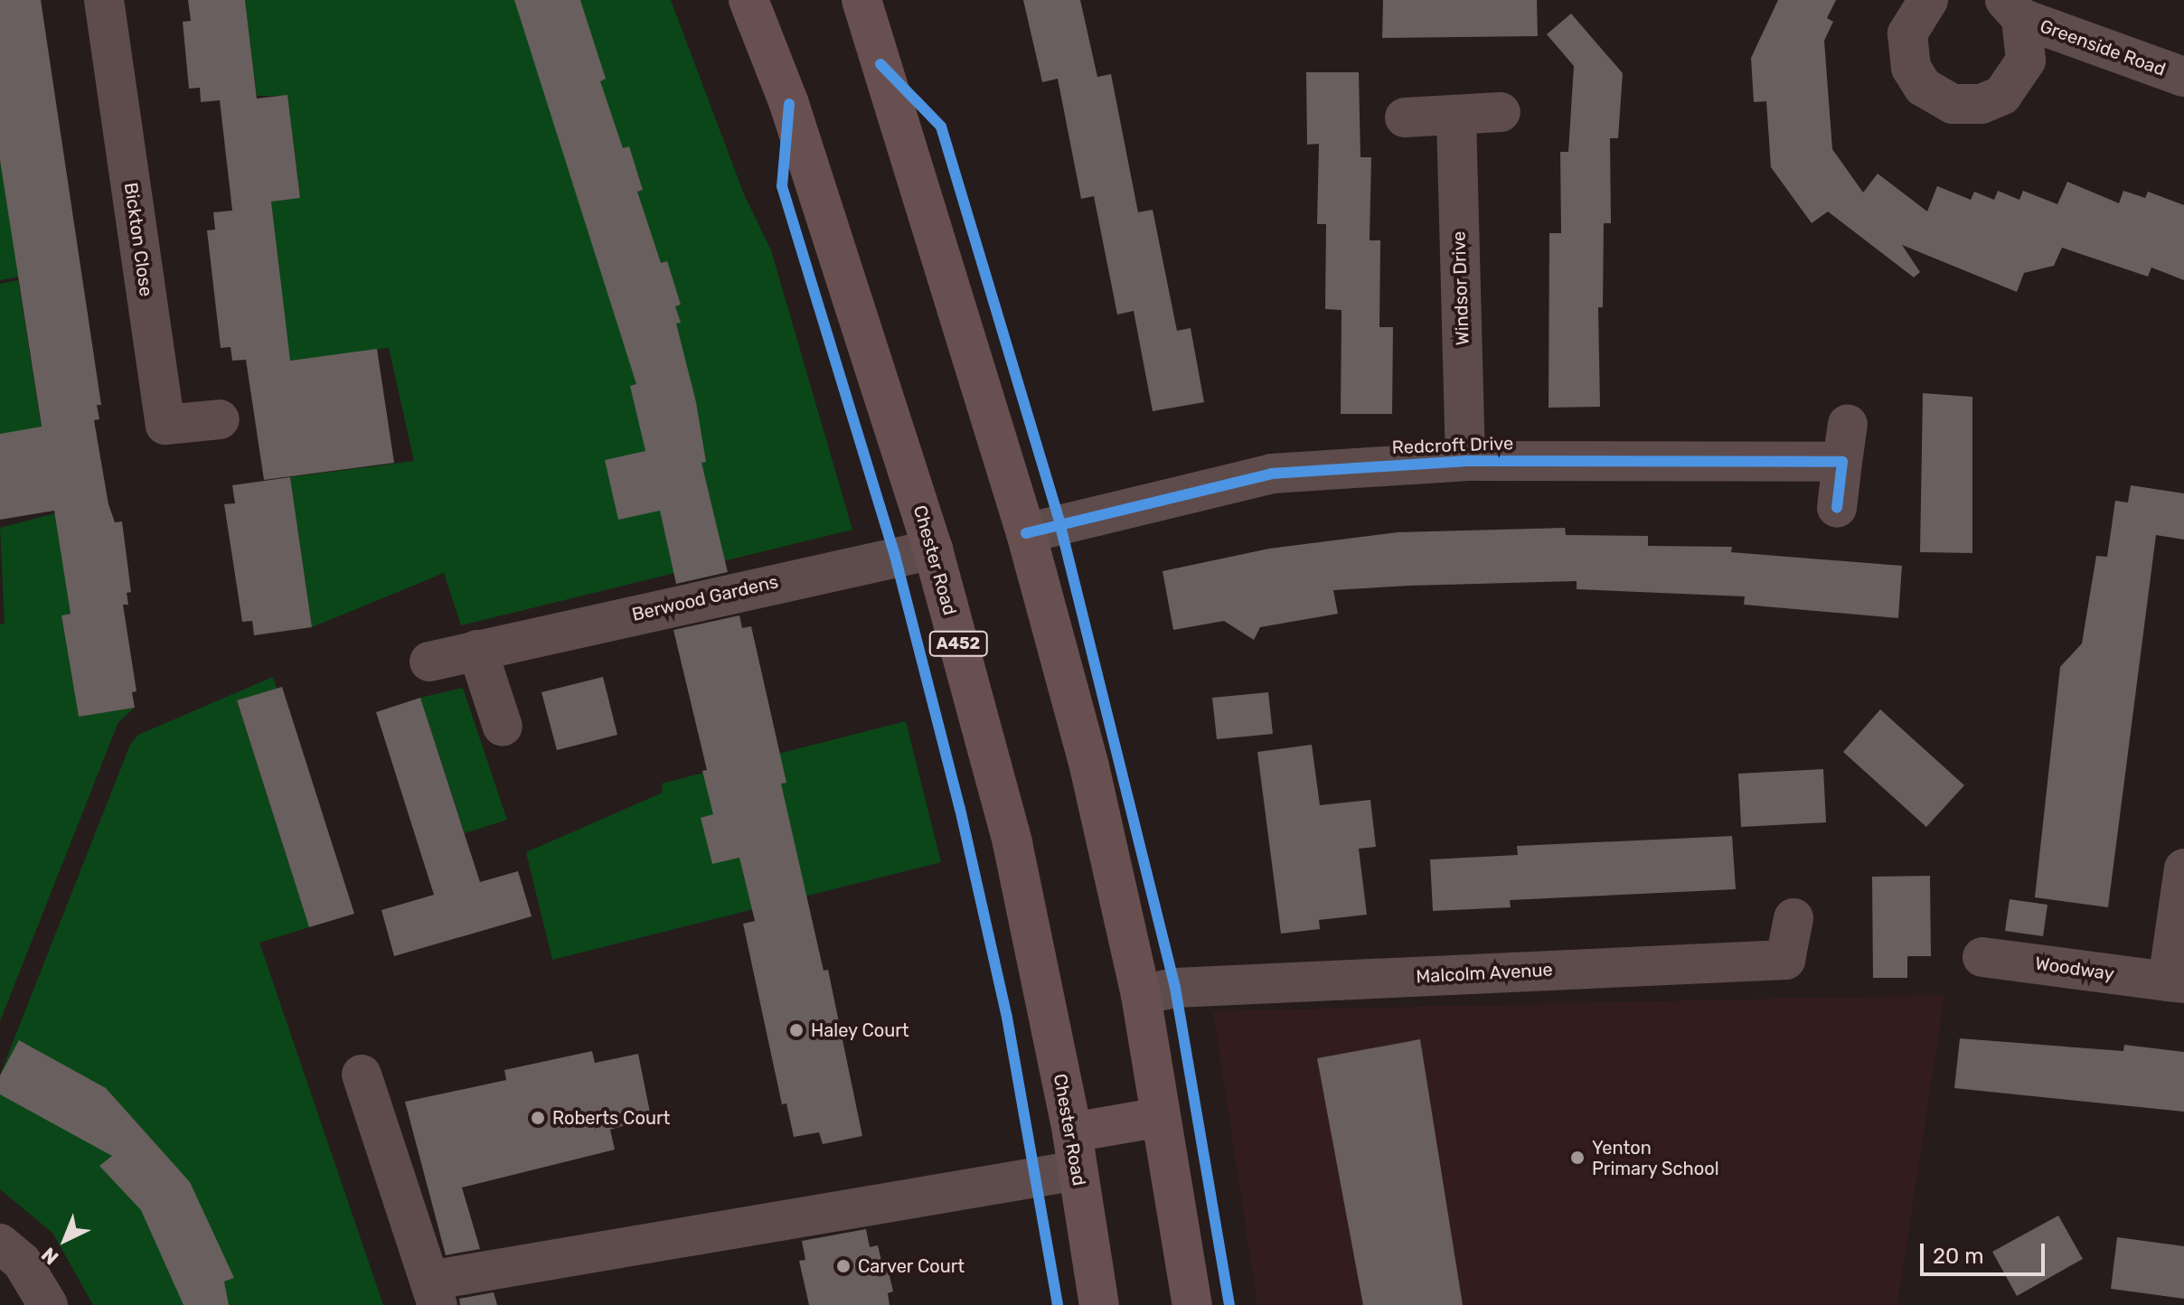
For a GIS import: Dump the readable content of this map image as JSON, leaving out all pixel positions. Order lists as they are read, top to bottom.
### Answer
{
  "streets": {
    "highway": ["Chester Road", "A452"],
    "street": [
      "Greenside Road",
      "Bickton Close",
      "Windsor Drive",
      "Redcroft Drive",
      "Berwood Gardens",
      "Woodway",
      "Malcolm Avenue"
    ]
  },
  "crossings": [
    ["Windsor Drive", "Redcroft Drive"],
    ["Chester Road", "Berwood Gardens"]
  ],
  "places": [
    "Haley Court",
    "Roberts Court",
    "Yenton Primary School",
    "Carver Court"
  ],
  "scale_bar": "20 m",
  "north": "bottom left"
}
